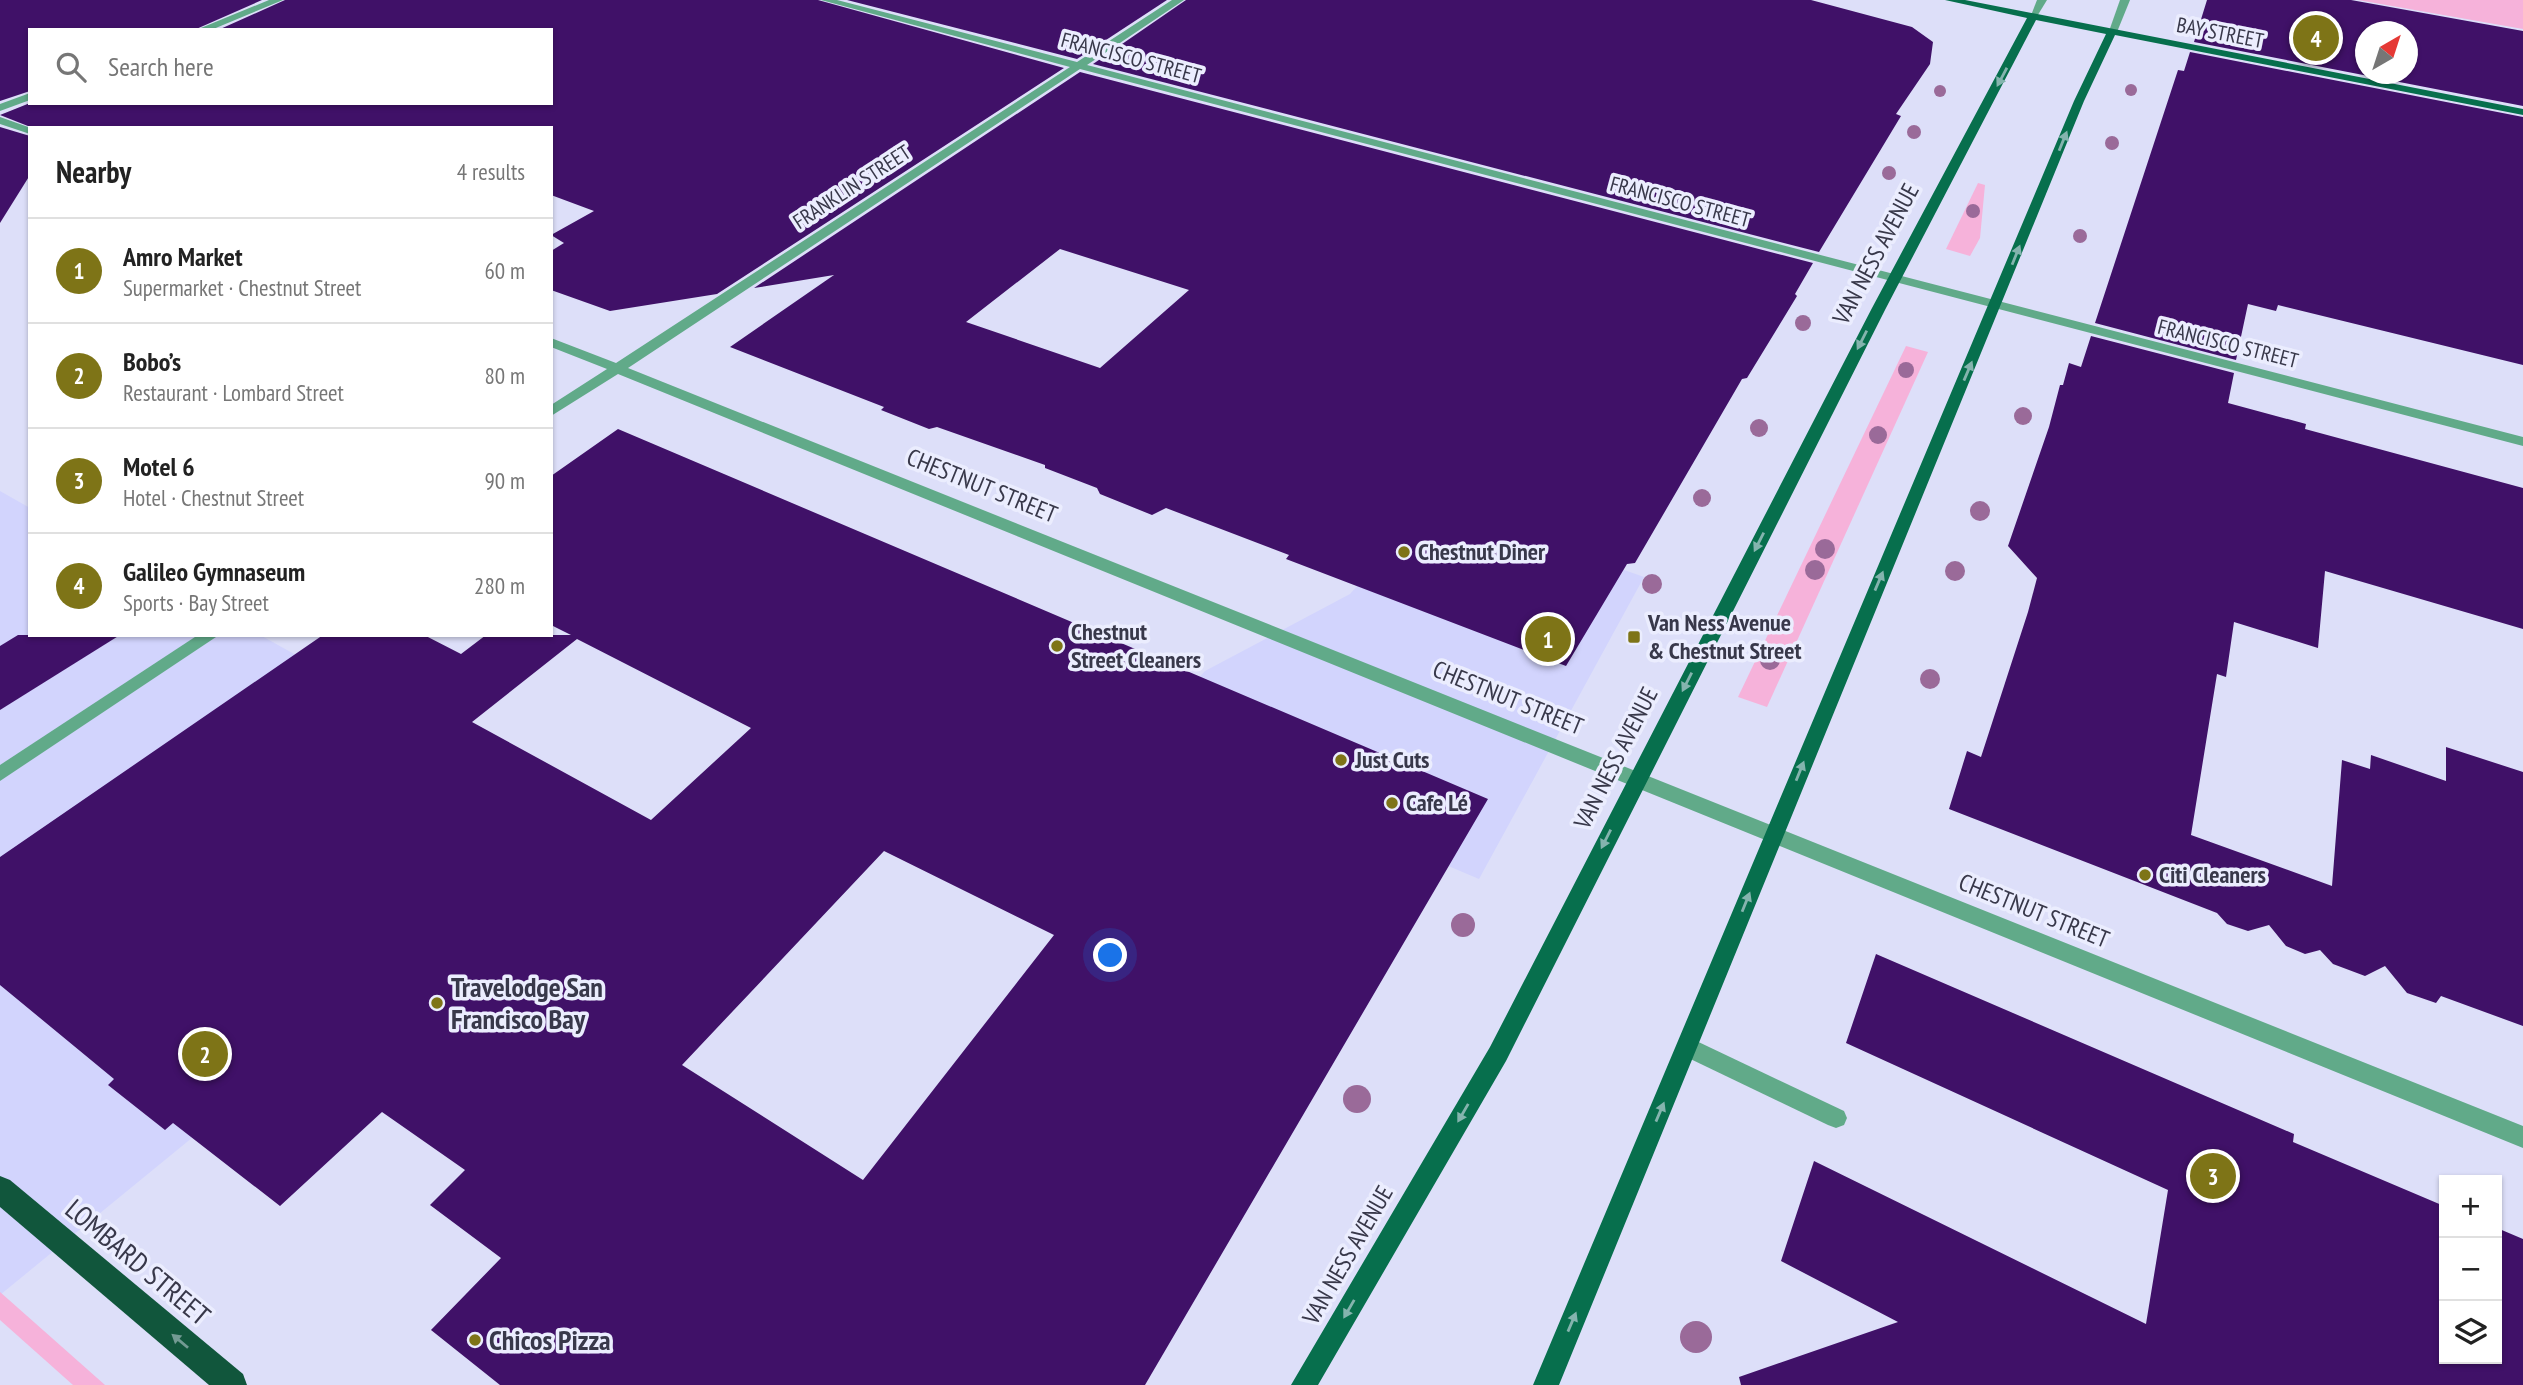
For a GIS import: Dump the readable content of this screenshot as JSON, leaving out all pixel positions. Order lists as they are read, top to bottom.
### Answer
{
  "streets": {
    "highway": ["LOMBARD STREET"],
    "main road": ["BAY STREET", "VAN NESS AVENUE"],
    "street": ["FRANCISCO STREET", "FRANKLIN STREET", "CHESTNUT STREET"]
  },
  "crossings": [
    ["BAY STREET", "VAN NESS AVENUE"],
    ["FRANCISCO STREET", "FRANKLIN STREET"],
    ["FRANCISCO STREET", "VAN NESS AVENUE"],
    ["FRANKLIN STREET", "CHESTNUT STREET"],
    ["VAN NESS AVENUE", "CHESTNUT STREET"]
  ],
  "one_way": ["VAN NESS AVENUE", "LOMBARD STREET"],
  "places": {
    "other": [
      "Chestnut Diner",
      "Chestnut Street Cleaners",
      "Just Cuts",
      "Cafe Lé",
      "Citi Cleaners",
      "Travelodge San Francisco Bay",
      "Chicos Pizza"
    ],
    "transit": ["Van Ness Avenue & Chestnut Street"]
  },
  "north": "top right",
  "page": {
    "pins": [
      "4",
      "1",
      "2",
      "3"
    ],
    "search": "Search here",
    "heading": ["Nearby", "4 results"],
    "list": [
      {
        "mark": "1",
        "name": "Amro Market",
        "note": "Supermarket · Chestnut Street",
        "value": "60 m"
      },
      {
        "mark": "2",
        "name": "Bobo’s",
        "note": "Restaurant · Lombard Street",
        "value": "80 m"
      },
      {
        "mark": "3",
        "name": "Motel 6",
        "note": "Hotel · Chestnut Street",
        "value": "90 m"
      },
      {
        "mark": "4",
        "name": "Galileo Gymnaseum",
        "note": "Sports · Bay Street",
        "value": "280 m"
      }
    ],
    "map_buttons": ["+", "−"]
  }
}
